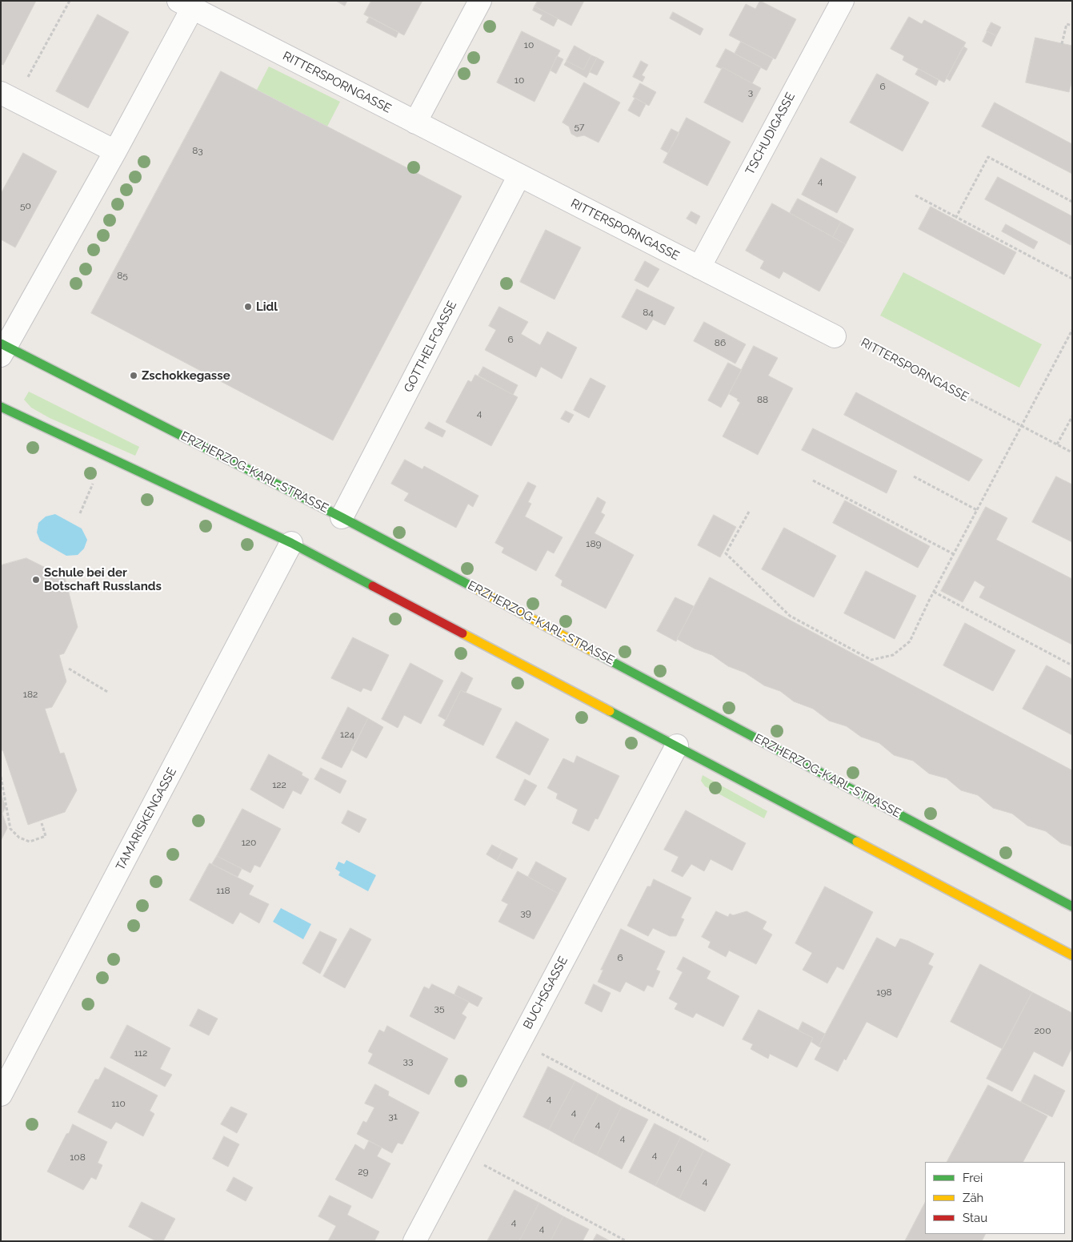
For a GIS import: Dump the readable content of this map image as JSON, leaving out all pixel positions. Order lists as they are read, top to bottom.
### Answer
{
  "streets": {
    "main road": ["ERZHERZOG-KARL-STRASSE"],
    "street": [
      "RITTERSPORNGASSE",
      "TSCHUDIGASSE",
      "GOTTHELFGASSE",
      "TAMARISKENGASSE",
      "BUCHSGASSE"
    ]
  },
  "crossings": [
    ["RITTERSPORNGASSE", "TSCHUDIGASSE"],
    ["RITTERSPORNGASSE", "GOTTHELFGASSE"],
    ["GOTTHELFGASSE", "ERZHERZOG-KARL-STRASSE"]
  ],
  "places": ["Lidl", "Zschokkegasse", "Schule bei der Botschaft Russlands"],
  "house_numbers": [
    "10",
    "10",
    "6",
    "3",
    "57",
    "83",
    "4",
    "50",
    "85",
    "84",
    "6",
    "86",
    "88",
    "4",
    "189",
    "182",
    "124",
    "122",
    "120",
    "118",
    "39",
    "6",
    "198",
    "35",
    "200",
    "112",
    "33",
    "4",
    "110",
    "4",
    "31",
    "4",
    "4",
    "4",
    "108",
    "4",
    "29",
    "4",
    "4",
    "4"
  ],
  "legend": ["Frei", "Zäh", "Stau"]
}
